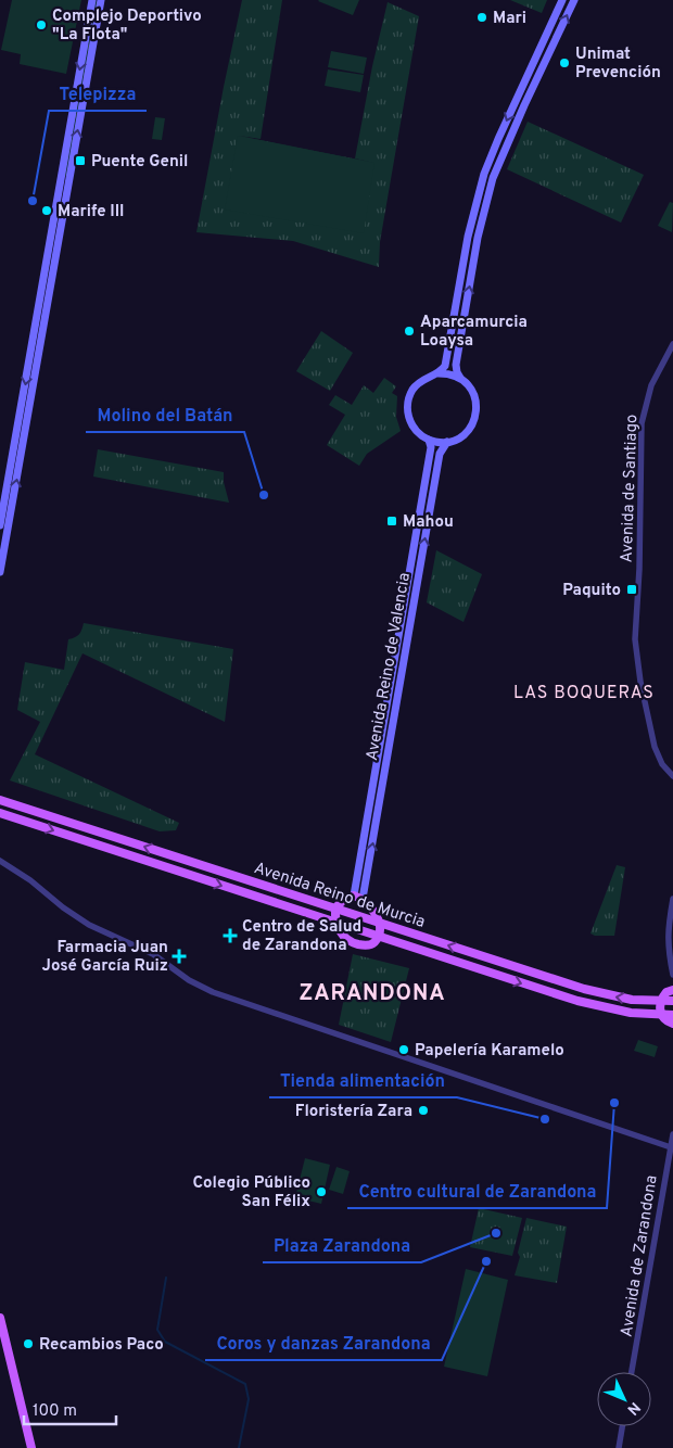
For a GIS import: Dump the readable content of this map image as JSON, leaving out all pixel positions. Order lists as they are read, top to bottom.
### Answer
{
  "streets": {
    "main road": ["Avenida Reino de Valencia", "Avenida Reino de Murcia"],
    "street": ["Avenida de Santiago", "Avenida de Zarandona"]
  },
  "districts": ["LAS BOQUERAS", "ZARANDONA"],
  "places": {
    "other": [
      "Mari",
      "Complejo Deportivo \"La Flota\"",
      "Unimat Prevención",
      "Telepizza",
      "Marife III",
      "Aparcamurcia Loaysa",
      "Molino del Batán",
      "Papelería Karamelo",
      "Centro cultural de Zarandona",
      "Floristería Zara",
      "Tienda alimentación",
      "Colegio Público San Félix",
      "Plaza Zarandona",
      "Coros y danzas Zarandona",
      "Recambios Paco"
    ],
    "transit": ["Puente Genil", "Mahou", "Paquito"],
    "health": ["Centro de Salud de Zarandona", "Farmacia Juan José García Ruiz"]
  },
  "scale_bar": "100 m",
  "north": "bottom right"
}
